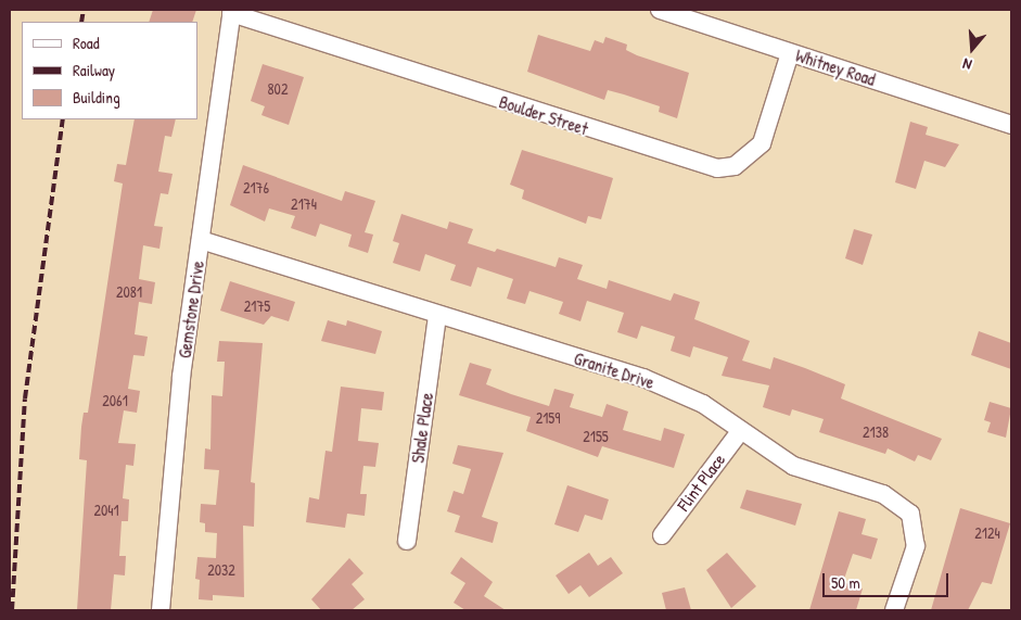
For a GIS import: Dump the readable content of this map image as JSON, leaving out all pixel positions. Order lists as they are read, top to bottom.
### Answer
{
  "streets": {
    "street": [
      "Whitney Road",
      "Boulder Street",
      "Gemstone Drive",
      "Granite Drive",
      "Shale Place",
      "Flint Place"
    ]
  },
  "crossings": [
    ["Whitney Road", "Boulder Street"],
    ["Boulder Street", "Gemstone Drive"],
    ["Gemstone Drive", "Granite Drive"],
    ["Granite Drive", "Shale Place"],
    ["Granite Drive", "Flint Place"]
  ],
  "house_numbers": [
    "802",
    "2176",
    "2174",
    "2081",
    "2175",
    "2061",
    "2159",
    "2138",
    "2155",
    "2041",
    "2124",
    "2032"
  ],
  "legend": ["Road", "Railway", "Building"],
  "scale_bar": "50 m",
  "north": "bottom"
}
